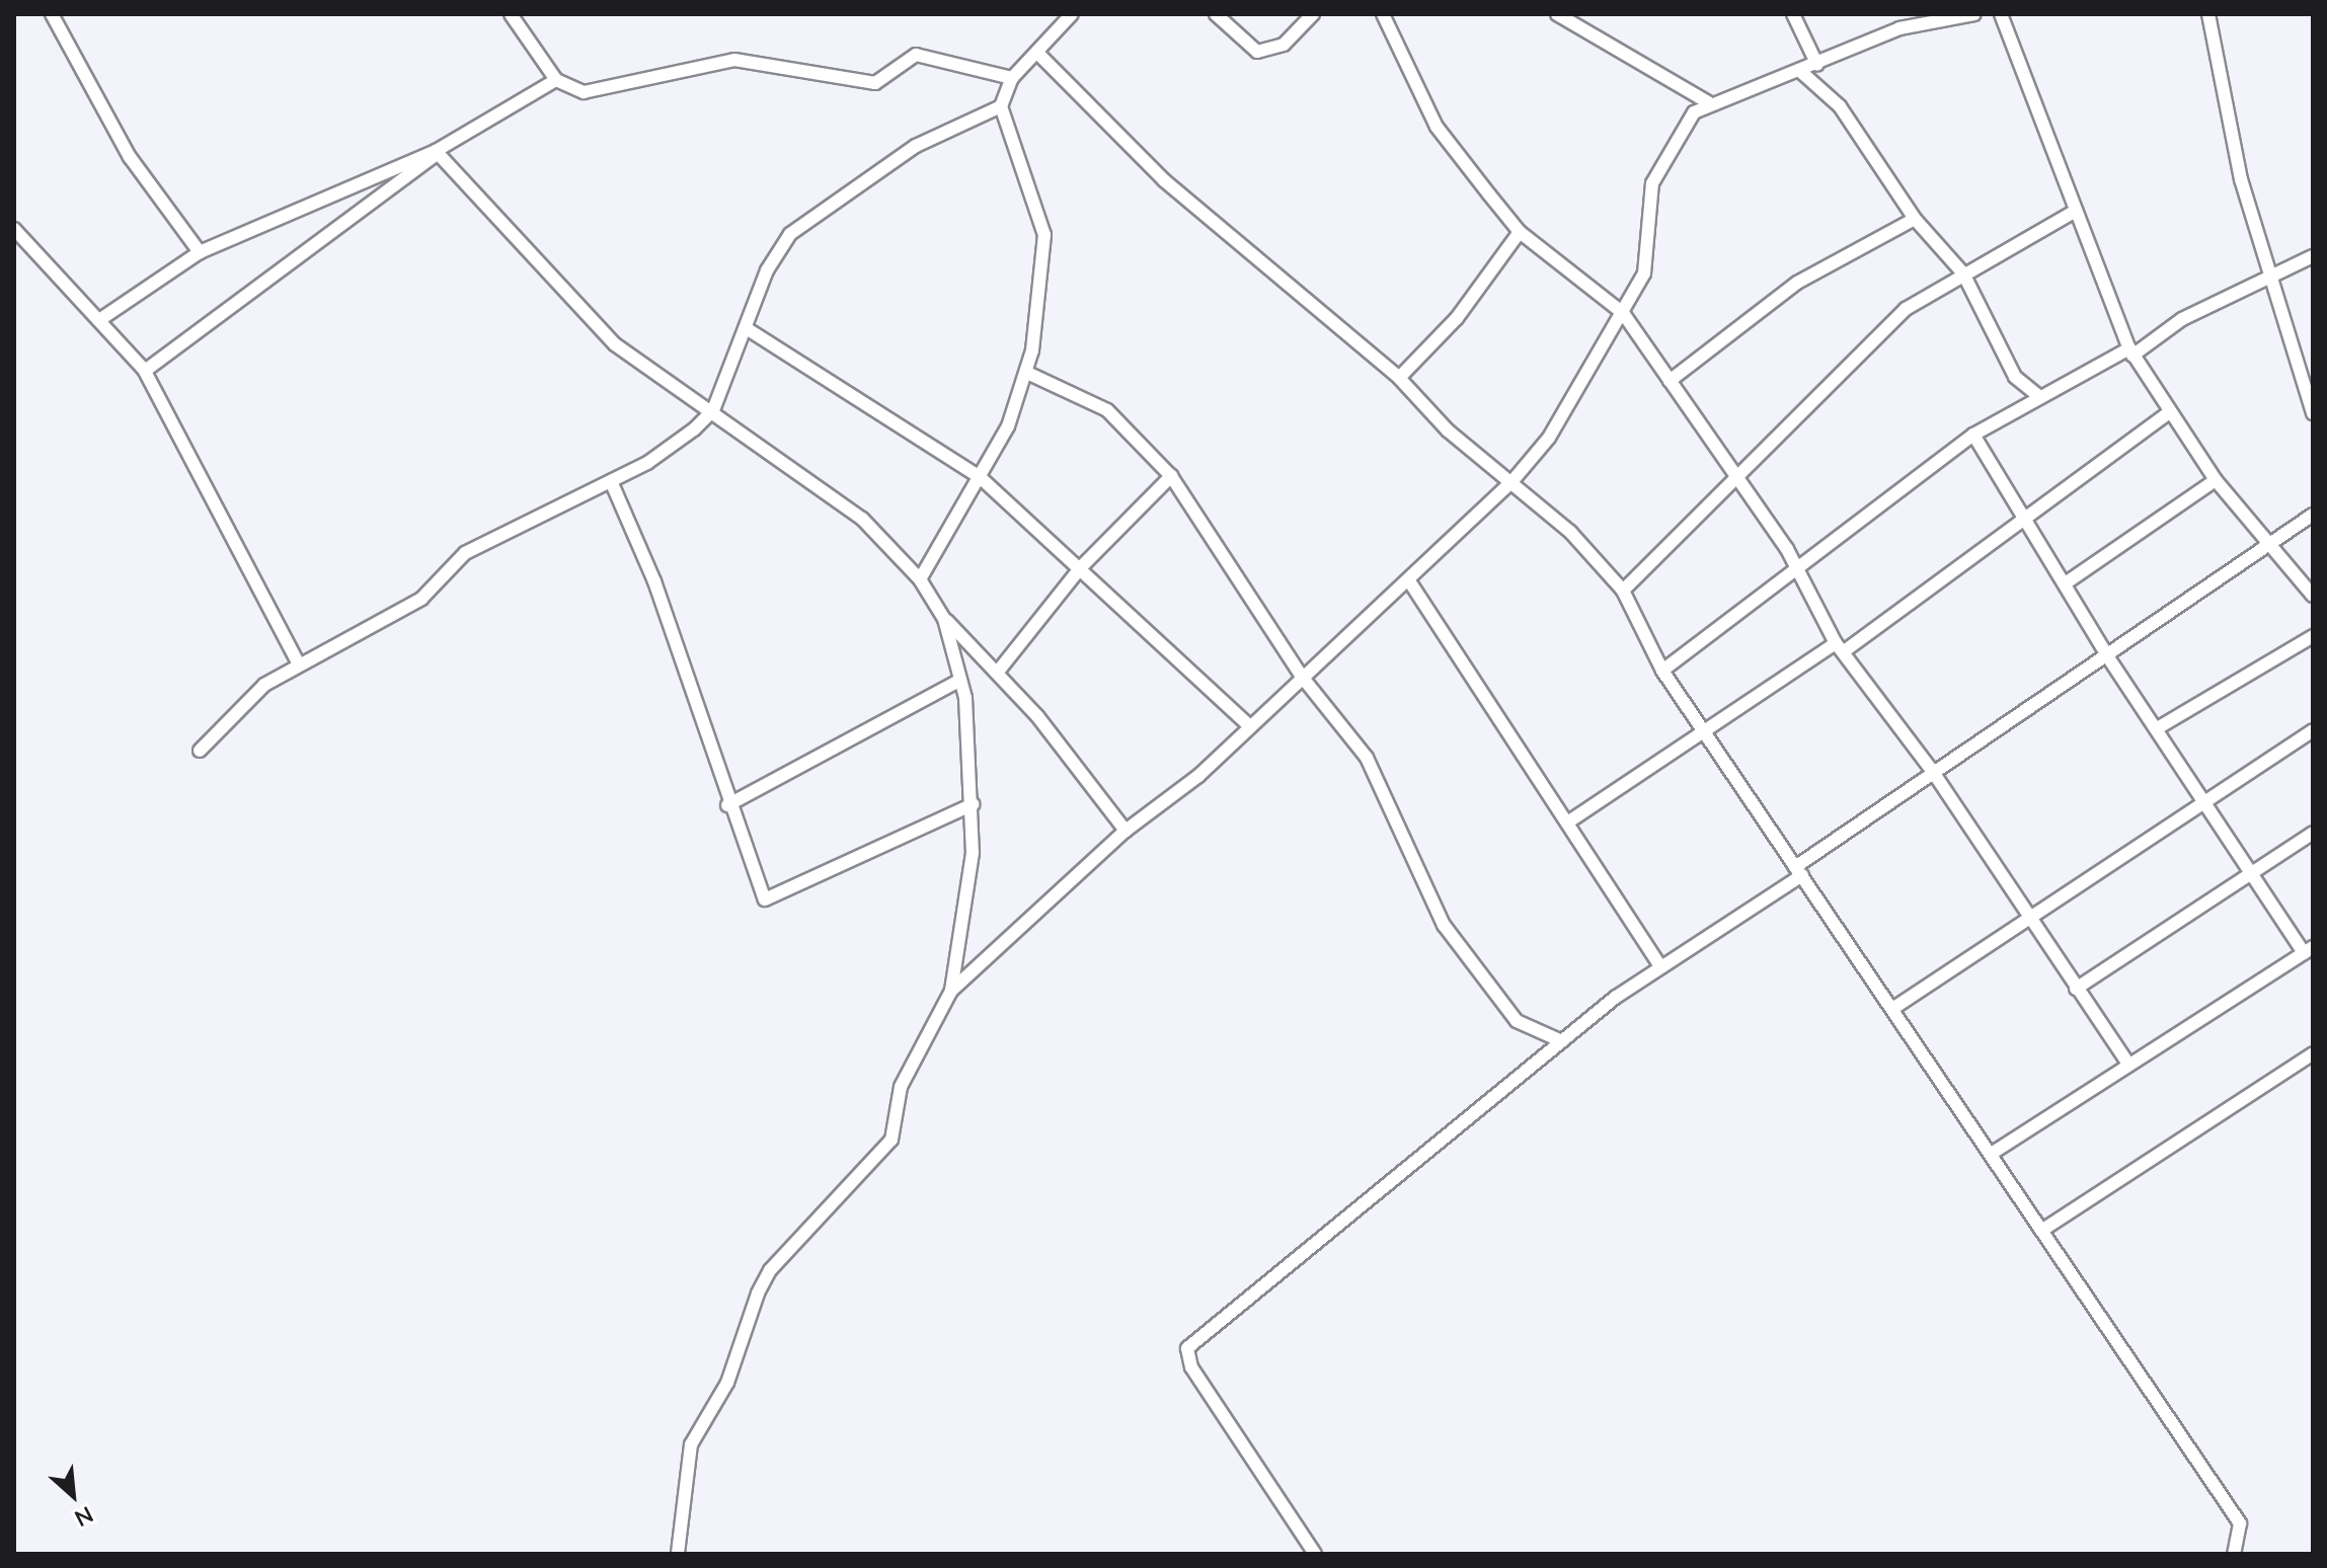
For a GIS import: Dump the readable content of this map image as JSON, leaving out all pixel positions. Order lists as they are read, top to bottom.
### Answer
{
  "north": "bottom right"
}
